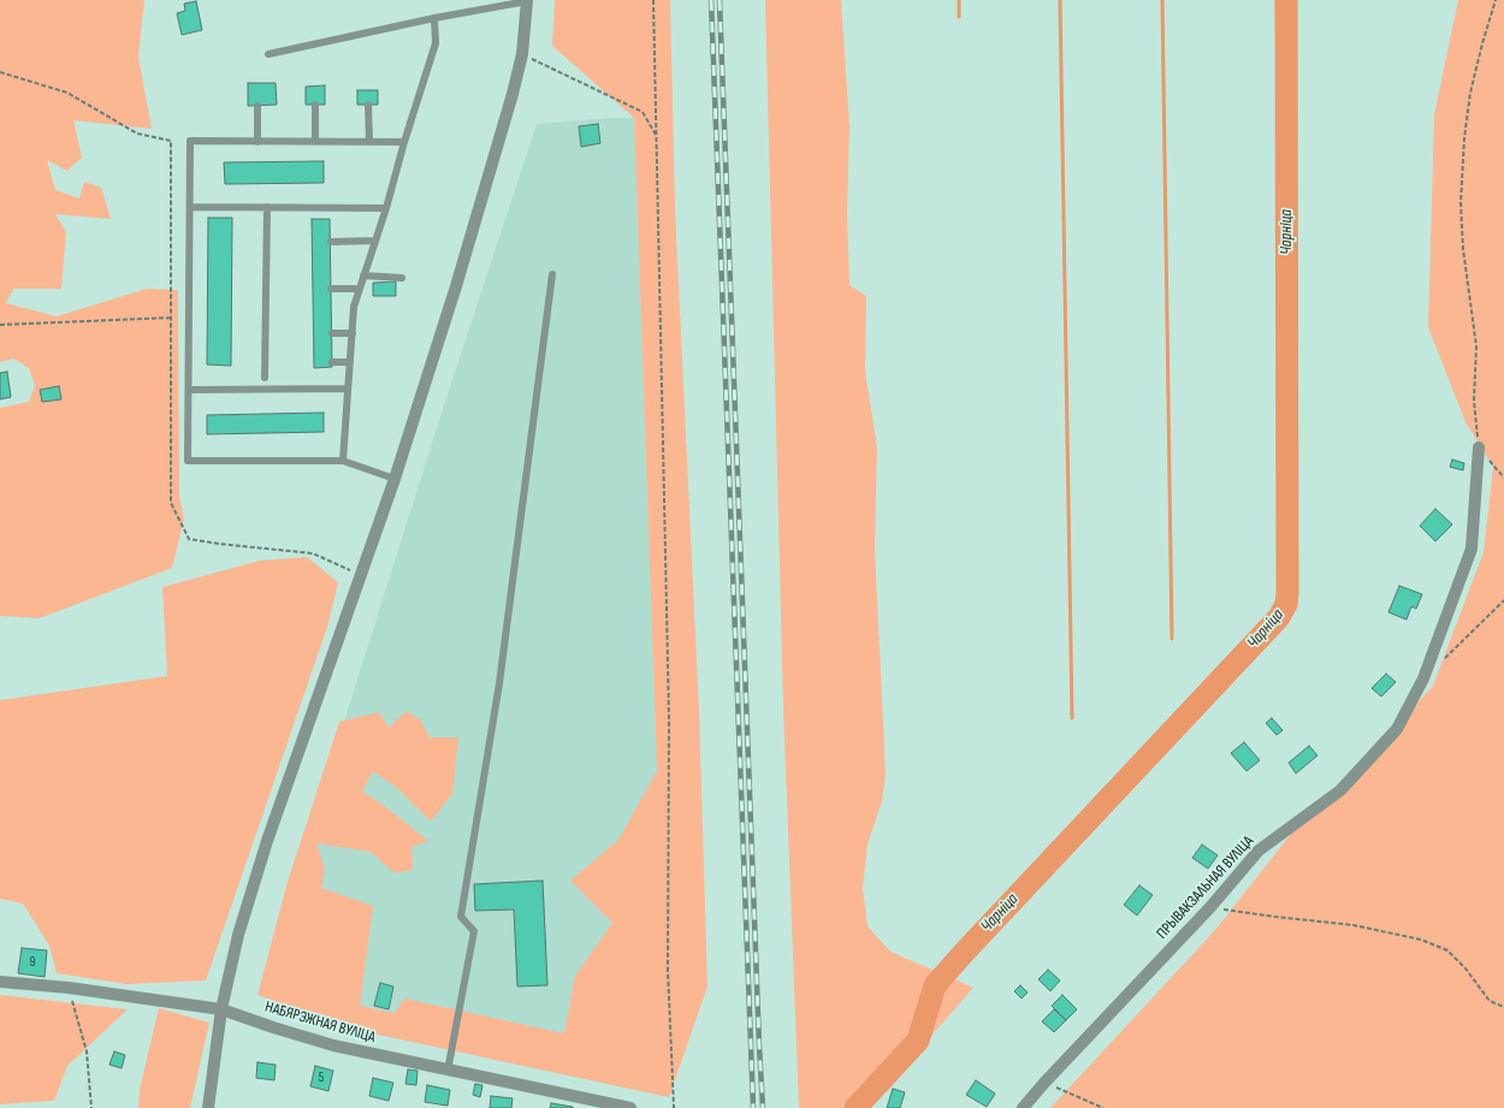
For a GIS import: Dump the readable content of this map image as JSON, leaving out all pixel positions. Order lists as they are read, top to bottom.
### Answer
{
  "streets": {
    "street": ["ПРЫВАКЗАЛЬНАЯ ВУЛІЦА", "НАБЯРЭЖНАЯ ВУЛІЦА"]
  },
  "water": ["Чарніца"],
  "house_numbers": ["9", "5"]
}
